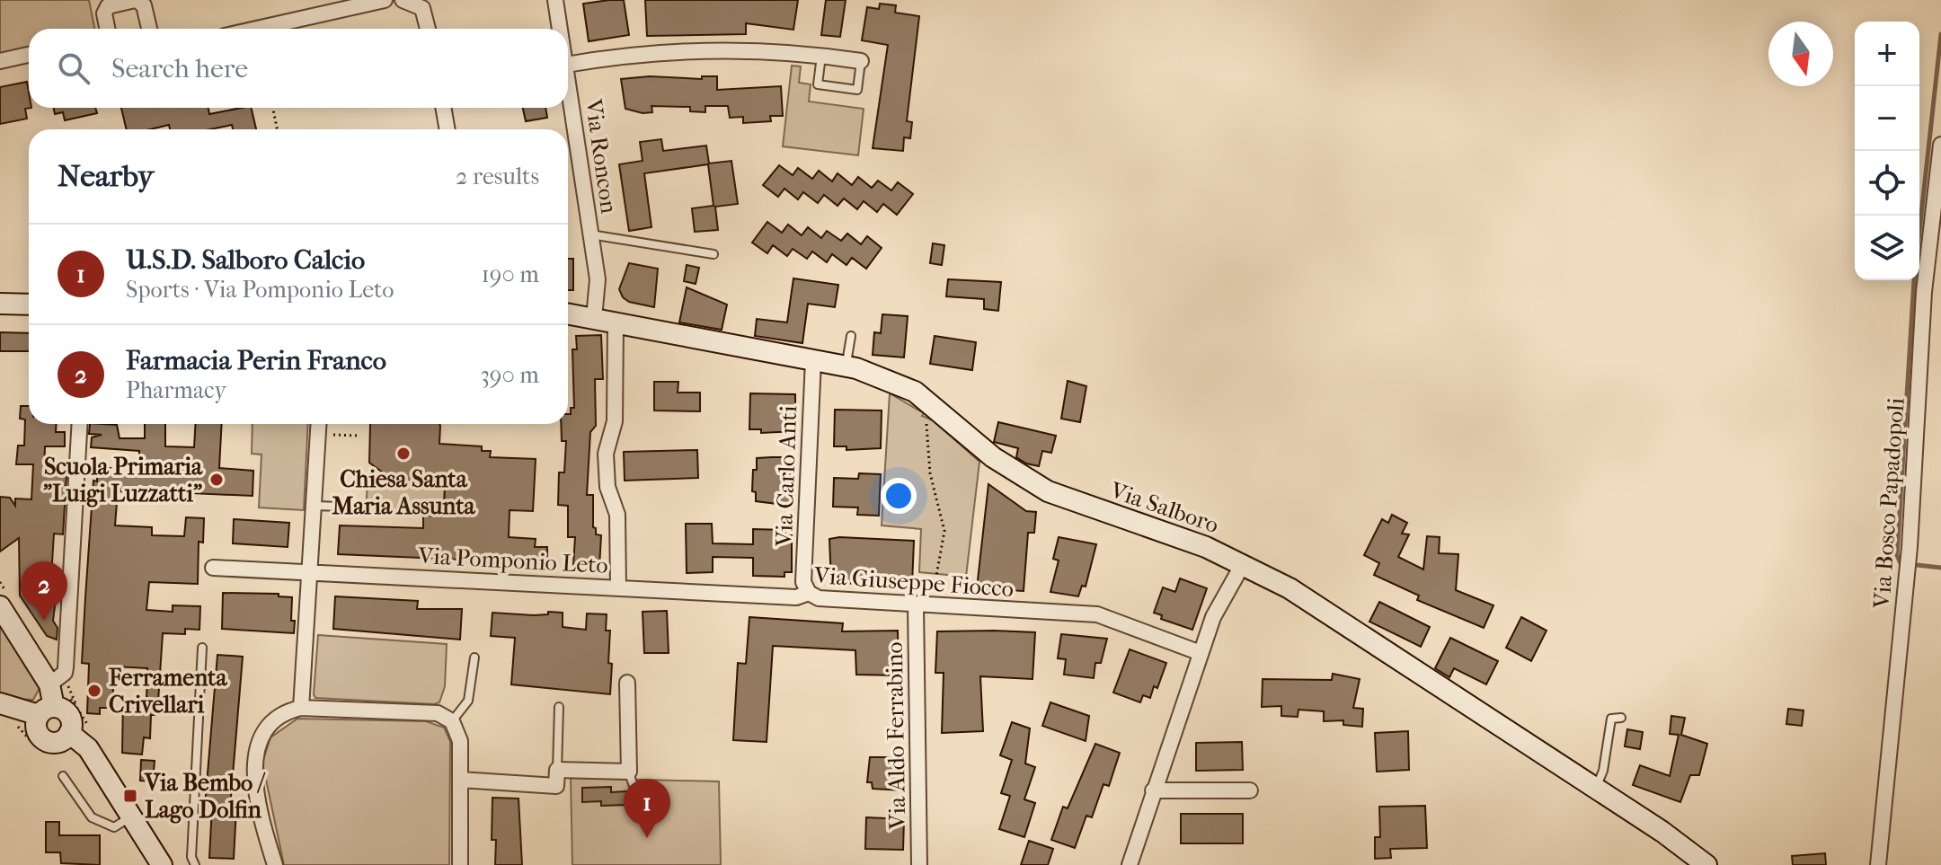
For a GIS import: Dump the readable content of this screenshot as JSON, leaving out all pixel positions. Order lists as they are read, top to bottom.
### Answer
{
  "streets": {
    "street": [
      "Via Roncon",
      "Via Carlo Anti",
      "Via Bosco Papadopoli",
      "Via Salboro",
      "Via Pomponio Leto",
      "Via Giuseppe Fiocco",
      "Via Aldo Ferrabino"
    ]
  },
  "crossings": [
    ["Via Roncon", "Via Salboro"],
    ["Via Carlo Anti", "Via Salboro"],
    ["Via Carlo Anti", "Via Giuseppe Fiocco"],
    ["Via Salboro", "Via Pomponio Leto"],
    ["Via Pomponio Leto", "Via Giuseppe Fiocco"],
    ["Via Giuseppe Fiocco", "Via Aldo Ferrabino"]
  ],
  "places": {
    "other": ["Chiesa Santa Maria Assunta", "Scuola Primaria \"Luigi Luzzatti\"", "Ferramenta Crivellari"],
    "transit": ["Via Bembo / Lago Dolfin"]
  },
  "north": "bottom",
  "page": {
    "map_buttons": ["+", "−"],
    "search": "Search here",
    "heading": ["Nearby", "2 results"],
    "list": [
      {
        "mark": "1",
        "name": "U.S.D. Salboro Calcio",
        "note": "Sports · Via Pomponio Leto",
        "value": "190 m"
      },
      {
        "mark": "2",
        "name": "Farmacia Perin Franco",
        "note": "Pharmacy",
        "value": "390 m"
      }
    ],
    "pins": ["2", "1"]
  }
}
